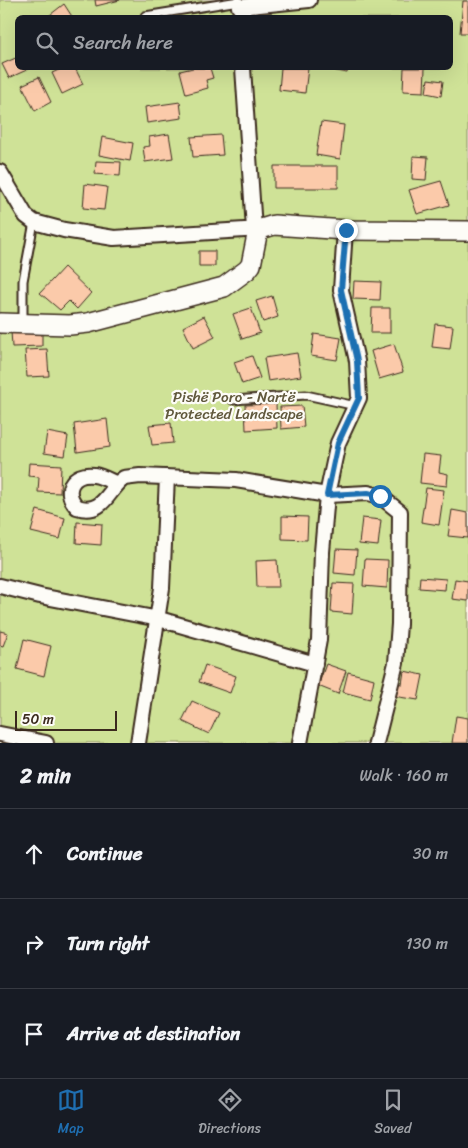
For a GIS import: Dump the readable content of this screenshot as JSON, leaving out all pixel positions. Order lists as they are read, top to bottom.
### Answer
{
  "parks": ["Pishë Poro - Nartë Protected Landscape"],
  "scale_bar": "50 m",
  "page": {
    "search": "Search here",
    "scale": "50 m",
    "heading": ["2 min", "Walk · 160 m"],
    "list": [
      ["Continue", "30 m"],
      ["Turn right", "130 m"],
      "Arrive at destination"
    ],
    "nav": ["Map", "Directions", "Saved"]
  }
}
